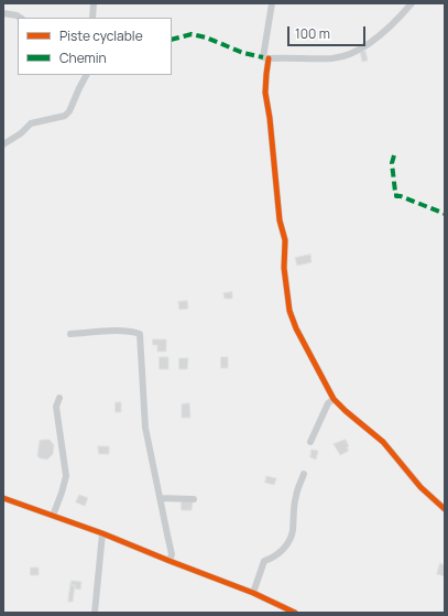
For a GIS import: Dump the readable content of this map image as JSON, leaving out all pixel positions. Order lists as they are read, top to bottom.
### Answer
{
  "legend": ["Piste cyclable", "Chemin"],
  "scale_bar": "100 m"
}
